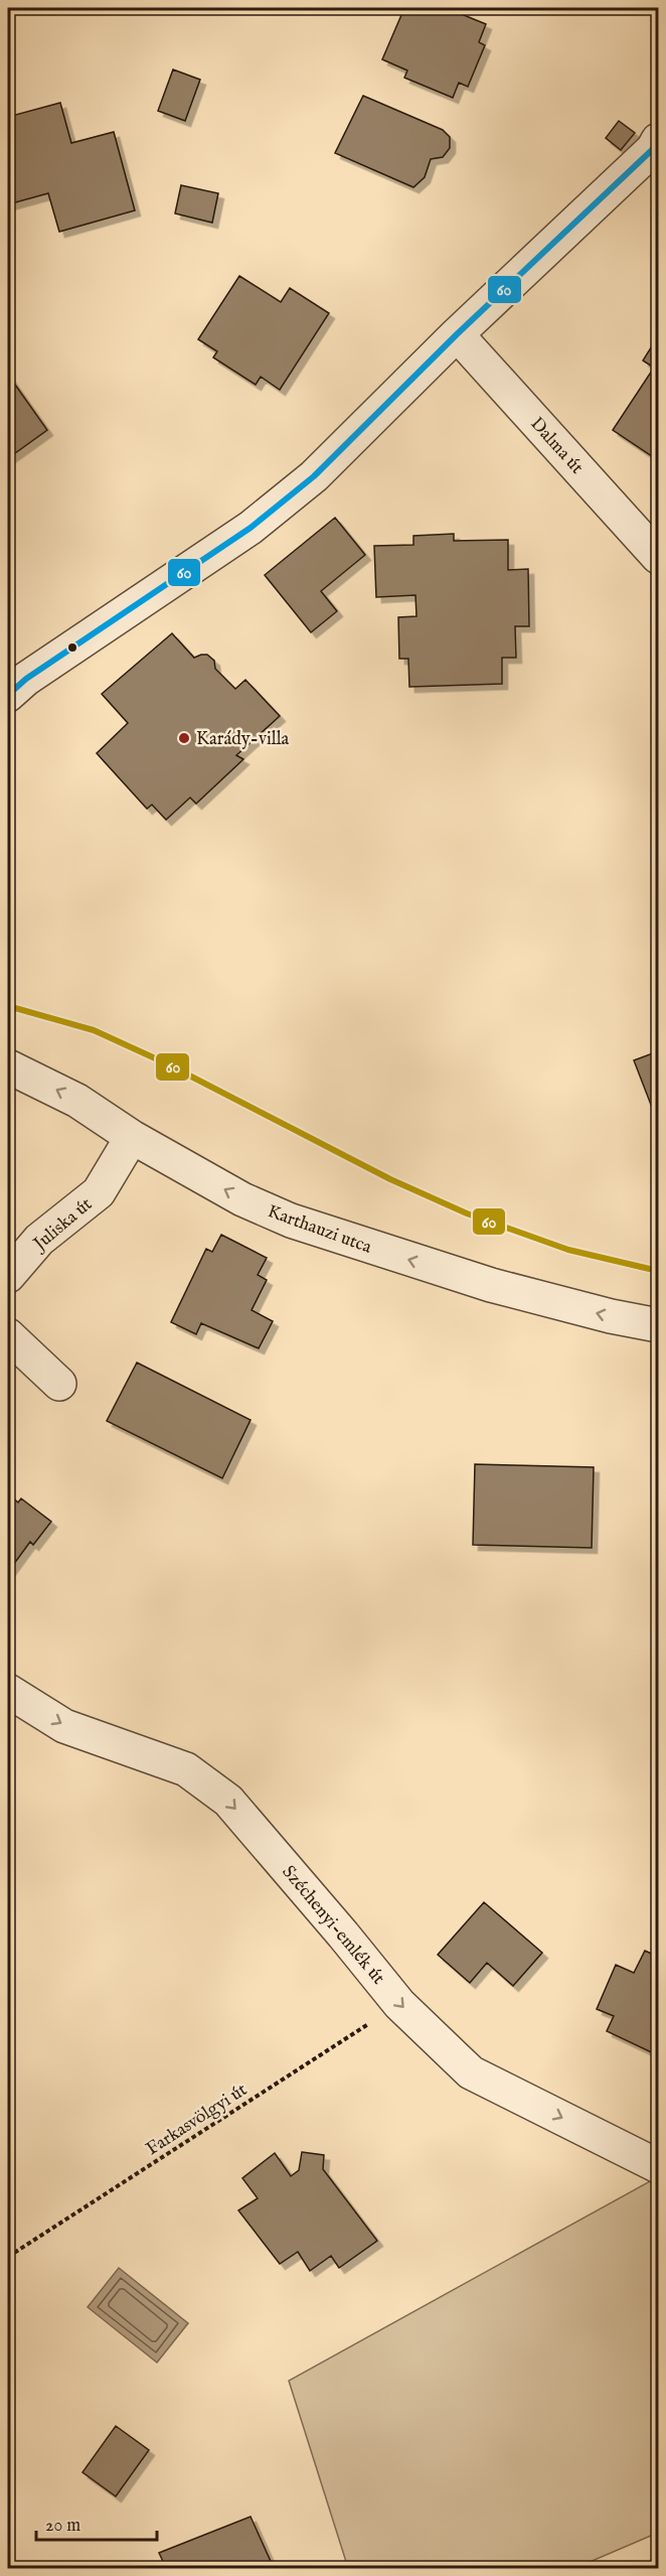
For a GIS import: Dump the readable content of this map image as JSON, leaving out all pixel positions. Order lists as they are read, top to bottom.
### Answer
{
  "streets": {
    "street": [
      "Dalma út",
      "Juliska út",
      "Karthauzi utca",
      "Széchenyi-emlék út"
    ],
    "path": ["Farkasvölgyi út"]
  },
  "crossings": [
    ["Juliska út", "Karthauzi utca"],
    ["Széchenyi-emlék út", "Farkasvölgyi út"]
  ],
  "one_way": ["Karthauzi utca", "Széchenyi-emlék út"],
  "places": ["Karády-villa"],
  "lines": ["transit line 60"],
  "scale_bar": "20 m"
}
